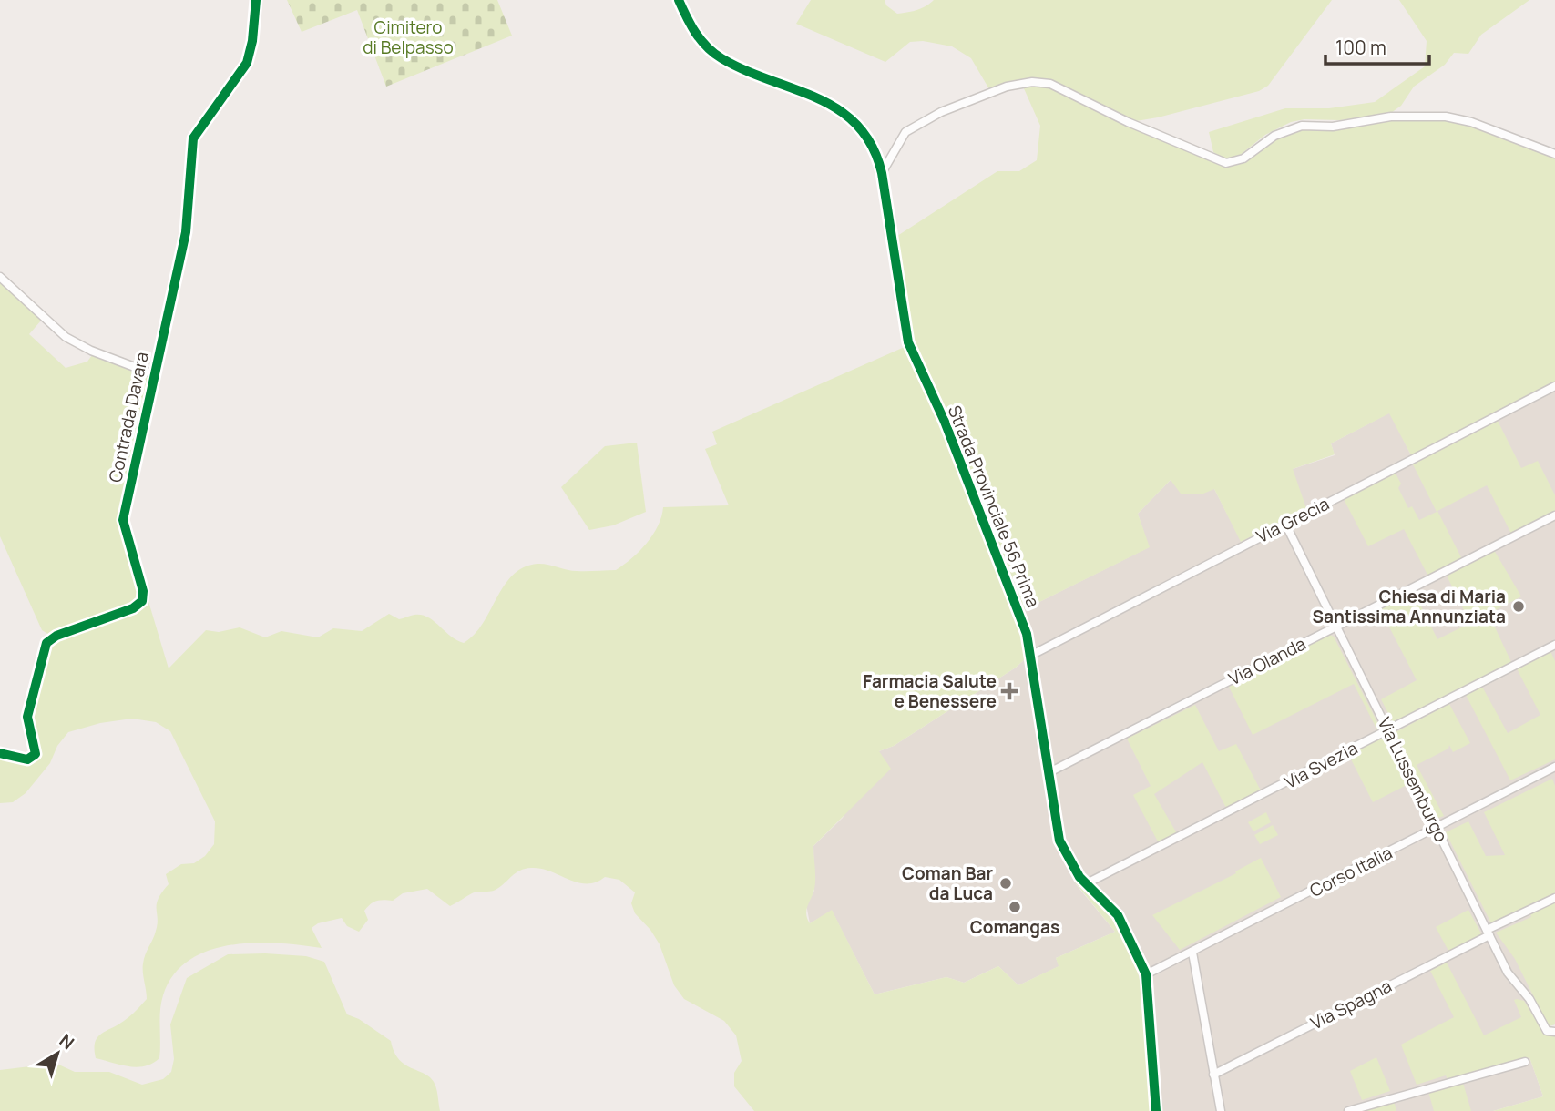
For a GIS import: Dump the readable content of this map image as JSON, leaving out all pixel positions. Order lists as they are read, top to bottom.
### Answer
{
  "streets": {
    "street": [
      "Contrada Davara",
      "Strada Provinciale 56 Prima",
      "Via Grecia",
      "Via Olanda",
      "Via Svezia",
      "Via Lussemburgo",
      "Corso Italia",
      "Via Spagna"
    ]
  },
  "crossings": [
    ["Strada Provinciale 56 Prima", "Via Grecia"],
    ["Strada Provinciale 56 Prima", "Via Olanda"],
    ["Strada Provinciale 56 Prima", "Via Svezia"],
    ["Strada Provinciale 56 Prima", "Corso Italia"],
    ["Via Grecia", "Via Lussemburgo"],
    ["Via Olanda", "Via Lussemburgo"],
    ["Via Svezia", "Via Lussemburgo"],
    ["Via Lussemburgo", "Corso Italia"],
    ["Via Lussemburgo", "Via Spagna"]
  ],
  "parks": ["Cimitero di Belpasso"],
  "places": {
    "other": ["Chiesa di Maria Santissima Annunziata", "Coman Bar da Luca", "Comangas"],
    "health": ["Farmacia Salute e Benessere"]
  },
  "scale_bar": "100 m",
  "north": "top right"
}
